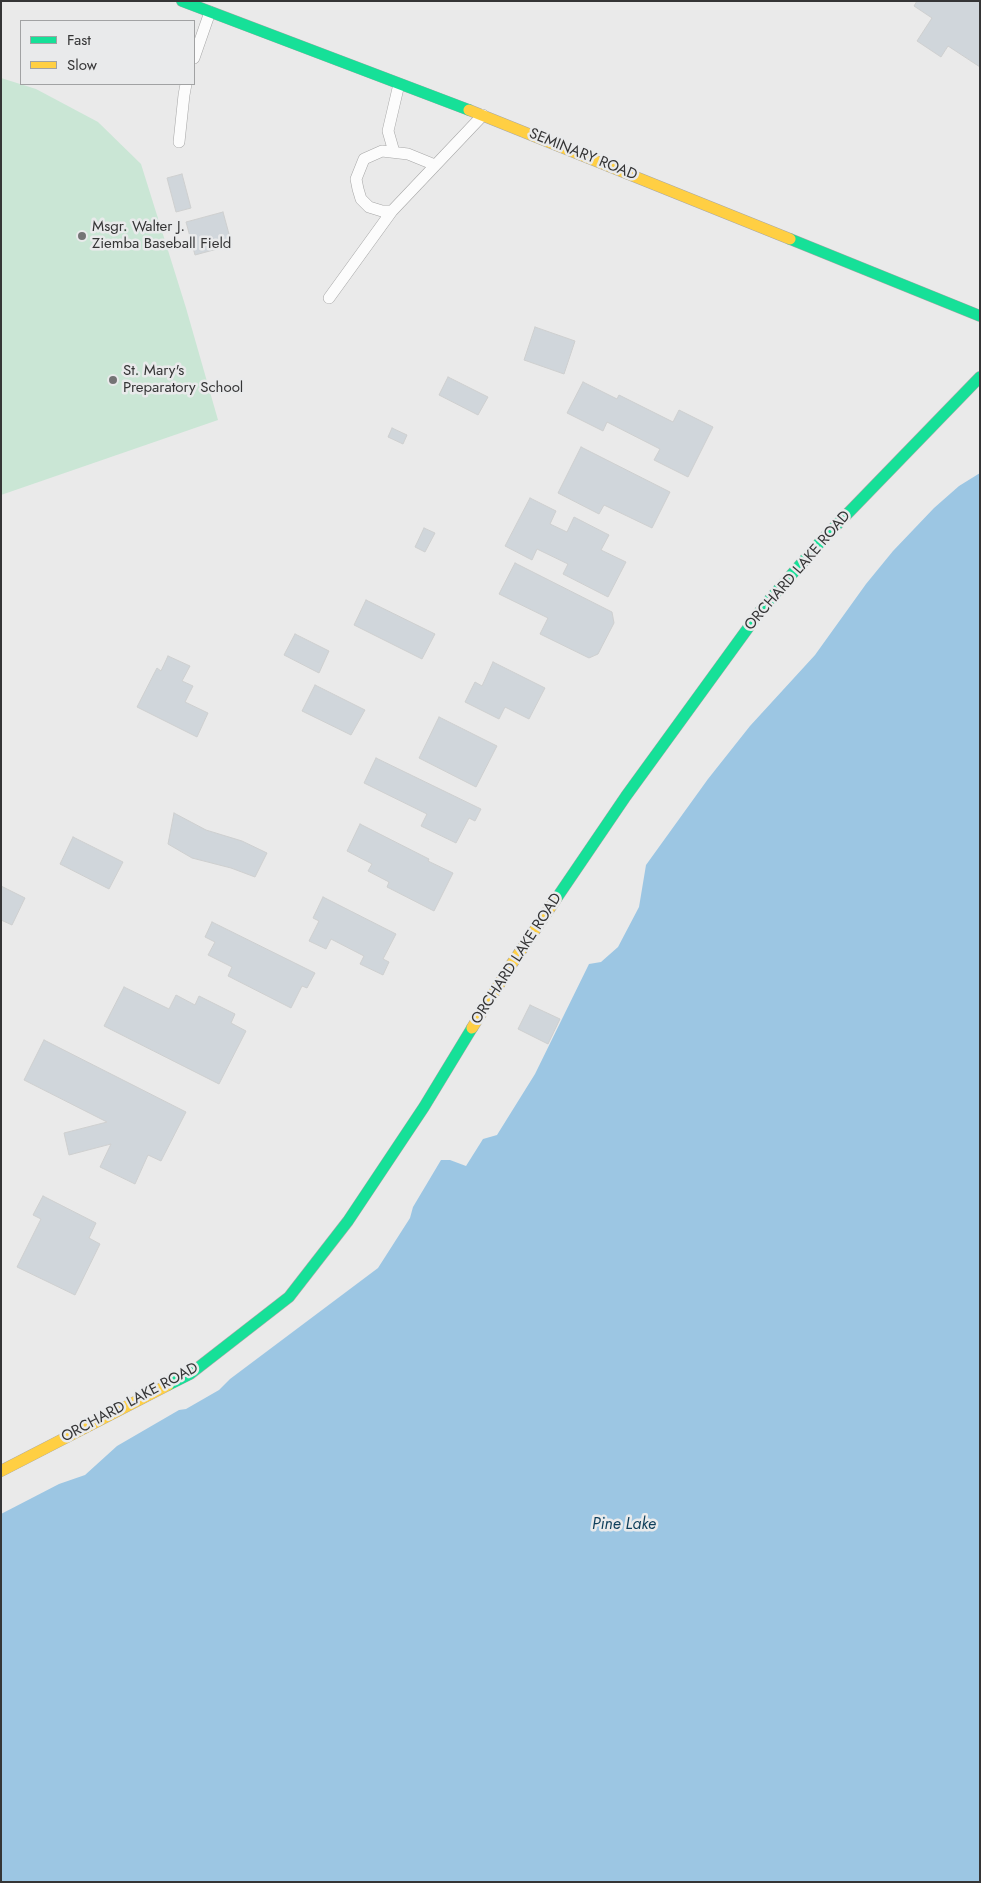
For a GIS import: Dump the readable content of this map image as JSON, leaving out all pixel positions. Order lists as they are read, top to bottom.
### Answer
{
  "streets": {
    "main road": ["SEMINARY ROAD", "ORCHARD LAKE ROAD"]
  },
  "water": ["Pine Lake"],
  "places": ["Msgr. Walter J. Ziemba Baseball Field", "St. Mary's Preparatory School"],
  "legend": ["Fast", "Slow"]
}
